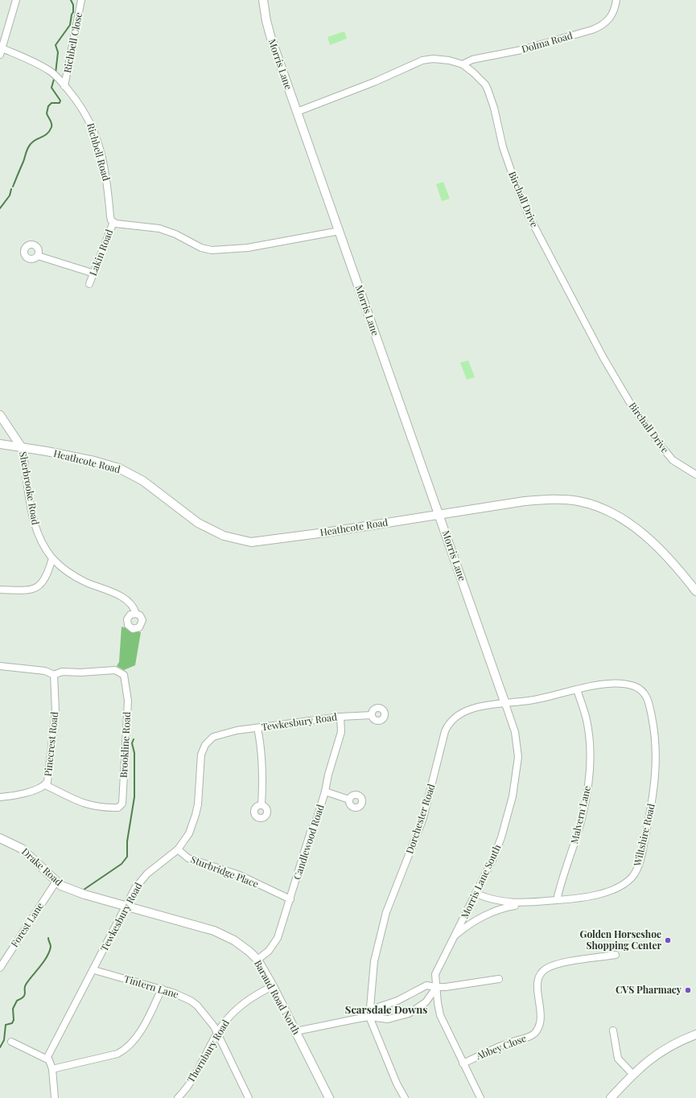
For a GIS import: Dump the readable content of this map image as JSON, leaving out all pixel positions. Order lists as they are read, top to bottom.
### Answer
{
  "streets": {
    "street": [
      "Richbell Close",
      "Dolma Road",
      "Morris Lane",
      "Richbell Road",
      "Birchall Drive",
      "Lakin Road",
      "Heathcote Road",
      "Sherbrooke Road",
      "Tewkesbury Road",
      "Pinecrest Road",
      "Brookline Road",
      "Malvern Lane",
      "Dorchester Road",
      "Wiltshire Road",
      "Candlewood Road",
      "Drake Road",
      "Sturbridge Place",
      "Morris Lane South",
      "Forest Lane",
      "Tintern Lane",
      "Baraud Road North",
      "Abbey Close",
      "Thornbury Road"
    ]
  },
  "crossings": [
    ["Richbell Close", "Richbell Road"],
    ["Dolma Road", "Birchall Drive"],
    ["Morris Lane", "Birchall Drive"],
    ["Morris Lane", "Heathcote Road"],
    ["Morris Lane", "Morris Lane South"],
    ["Richbell Road", "Lakin Road"],
    ["Heathcote Road", "Sherbrooke Road"],
    ["Tewkesbury Road", "Candlewood Road"],
    ["Tewkesbury Road", "Sturbridge Place"],
    ["Tewkesbury Road", "Tintern Lane"],
    ["Tewkesbury Road", "Baraud Road North"],
    ["Pinecrest Road", "Brookline Road"],
    ["Malvern Lane", "Dorchester Road"],
    ["Malvern Lane", "Wiltshire Road"],
    ["Dorchester Road", "Wiltshire Road"],
    ["Dorchester Road", "Morris Lane South"],
    ["Wiltshire Road", "Morris Lane South"],
    ["Candlewood Road", "Sturbridge Place"],
    ["Candlewood Road", "Baraud Road North"],
    ["Drake Road", "Forest Lane"],
    ["Drake Road", "Baraud Road North"],
    ["Morris Lane South", "Abbey Close"],
    ["Tintern Lane", "Thornbury Road"],
    ["Baraud Road North", "Thornbury Road"]
  ],
  "districts": ["Scarsdale Downs"],
  "places": ["Golden Horseshoe Shopping Center", "CVS Pharmacy"]
}
